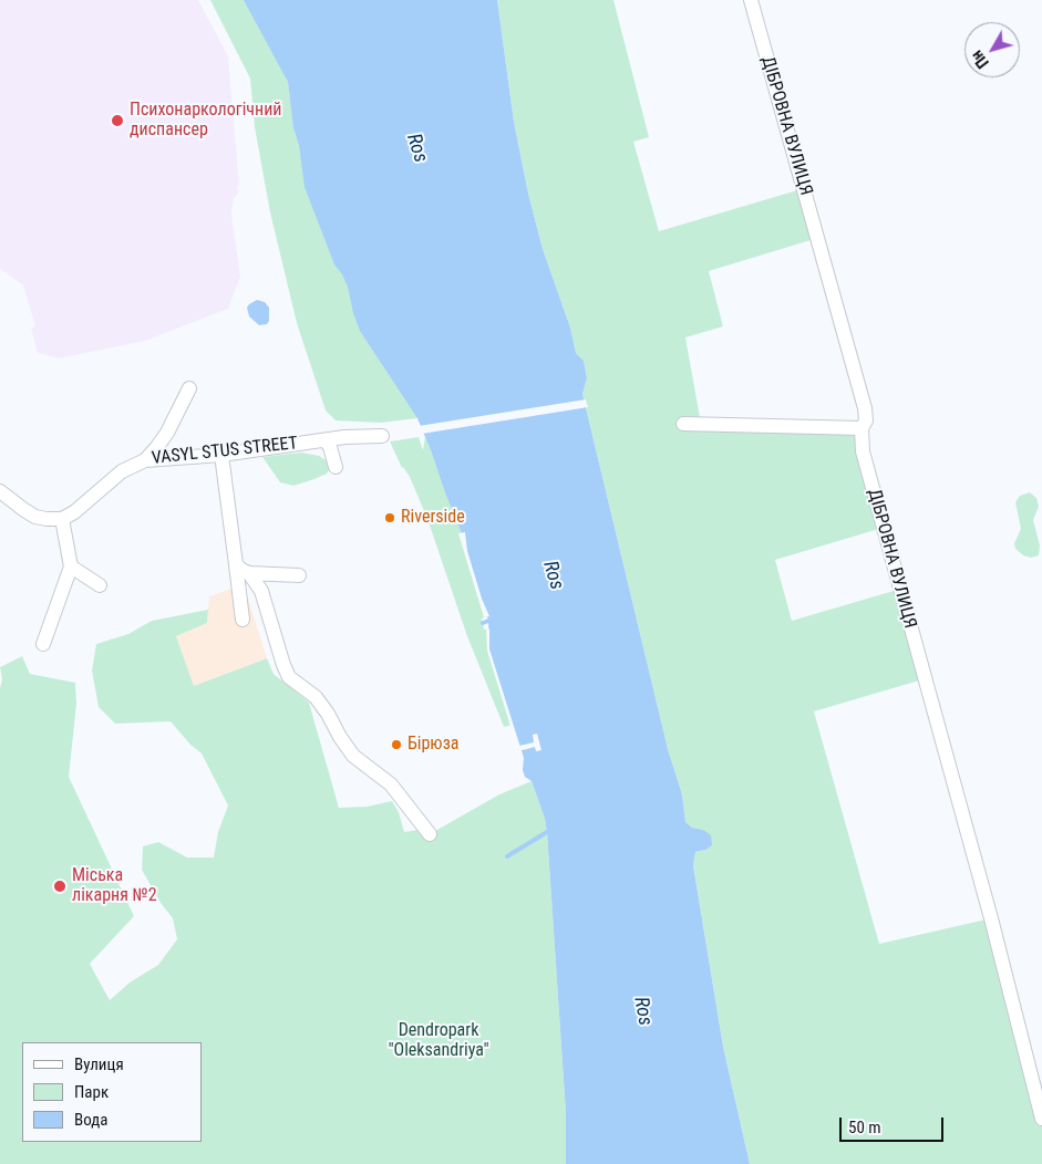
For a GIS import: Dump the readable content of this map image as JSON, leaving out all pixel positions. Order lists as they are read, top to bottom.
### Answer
{
  "streets": {
    "street": ["ДІБРОВНА ВУЛИЦЯ", "VASYL STUS STREET"]
  },
  "water": ["Ros"],
  "parks": ["Dendropark \"Oleksandriya\""],
  "places": [
    "Психонаркологічний диспансер",
    "Riverside",
    "Бірюза",
    "Міська лікарня №2"
  ],
  "legend": ["Вулиця", "Парк", "Вода"],
  "scale_bar": "50 m",
  "north": "bottom left"
}
